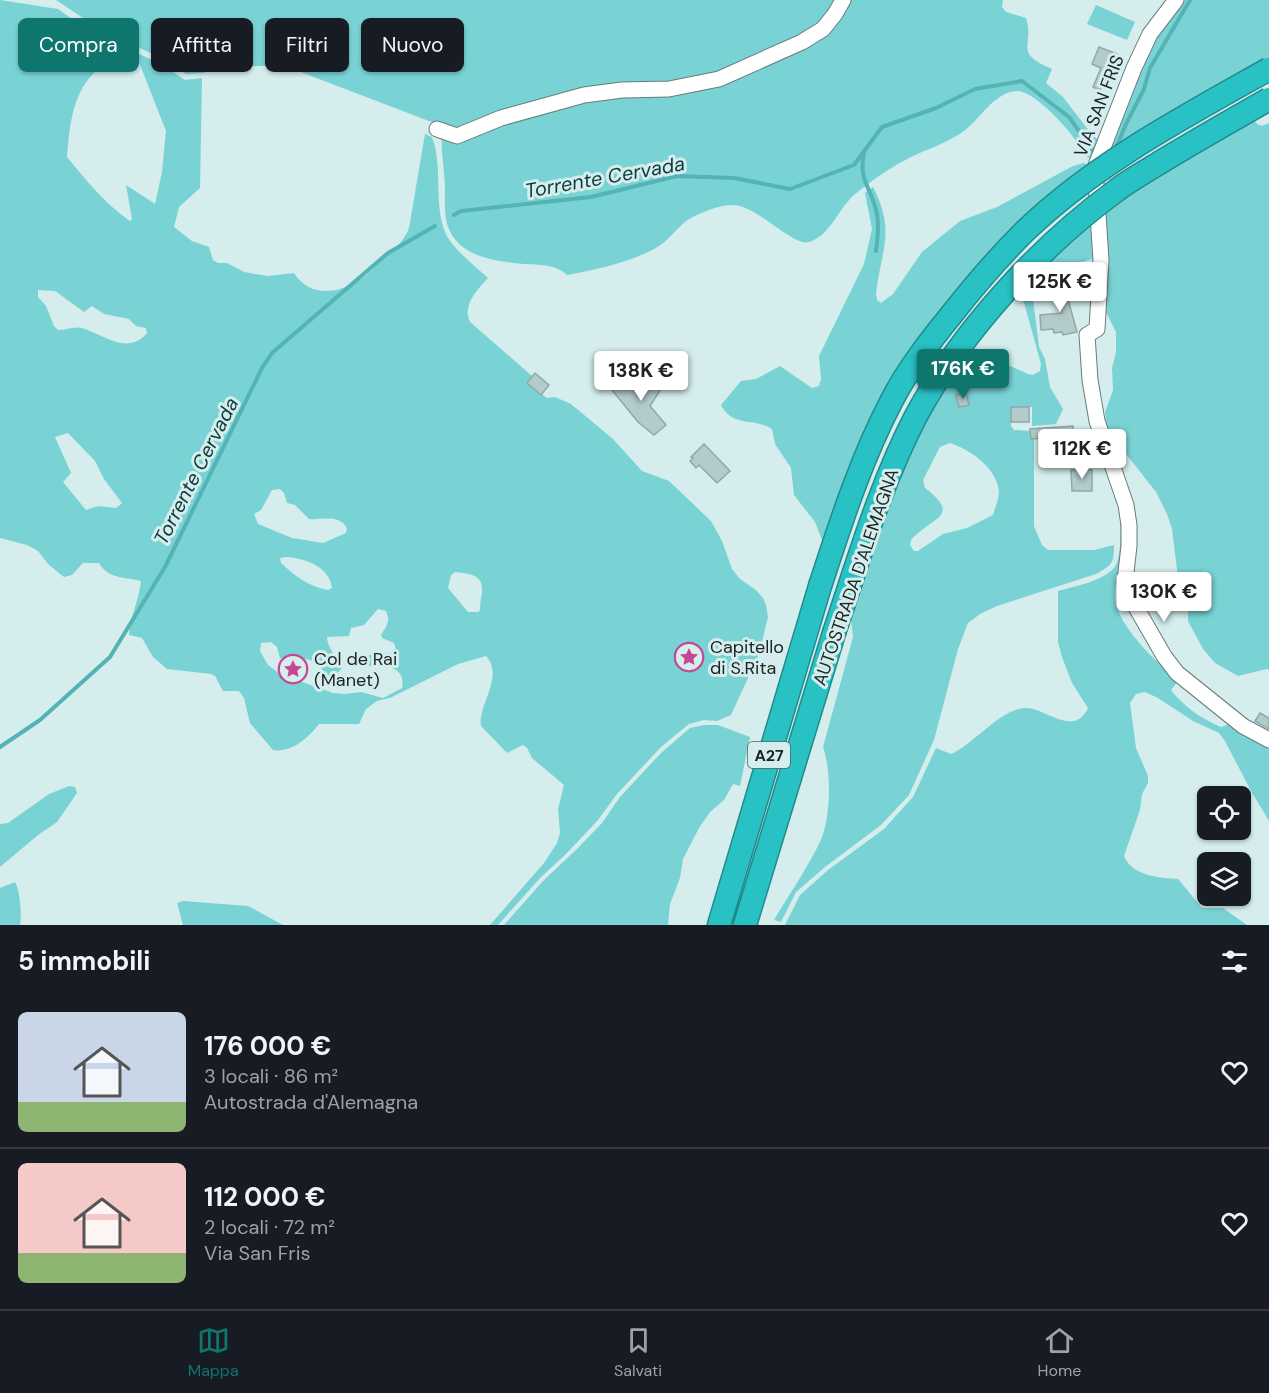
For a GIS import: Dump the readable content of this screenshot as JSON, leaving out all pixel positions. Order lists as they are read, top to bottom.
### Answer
{
  "streets": {
    "highway": ["AUTOSTRADA D'ALEMAGNA", "A27"],
    "street": ["VIA SAN FRIS"]
  },
  "water": ["Torrente Cervada"],
  "places": {
    "place": ["Capitello di S.Rita", "Col de Rai (Manet)"]
  },
  "page": {
    "chip": [
      "Compra",
      "Affitta",
      "Filtri",
      "Nuovo"
    ],
    "price": [
      "125K €",
      "176K €",
      "138K €",
      "112K €",
      "130K €"
    ],
    "heading": "5 immobili",
    "list": [
      {
        "name": "176 000 €",
        "note": "3 locali · 86 m² · Autostrada d'Alemagna"
      },
      {
        "name": "112 000 €",
        "note": "2 locali · 72 m² · Via San Fris"
      }
    ],
    "tabs": ["Mappa", "Salvati", "Home"]
  }
}
